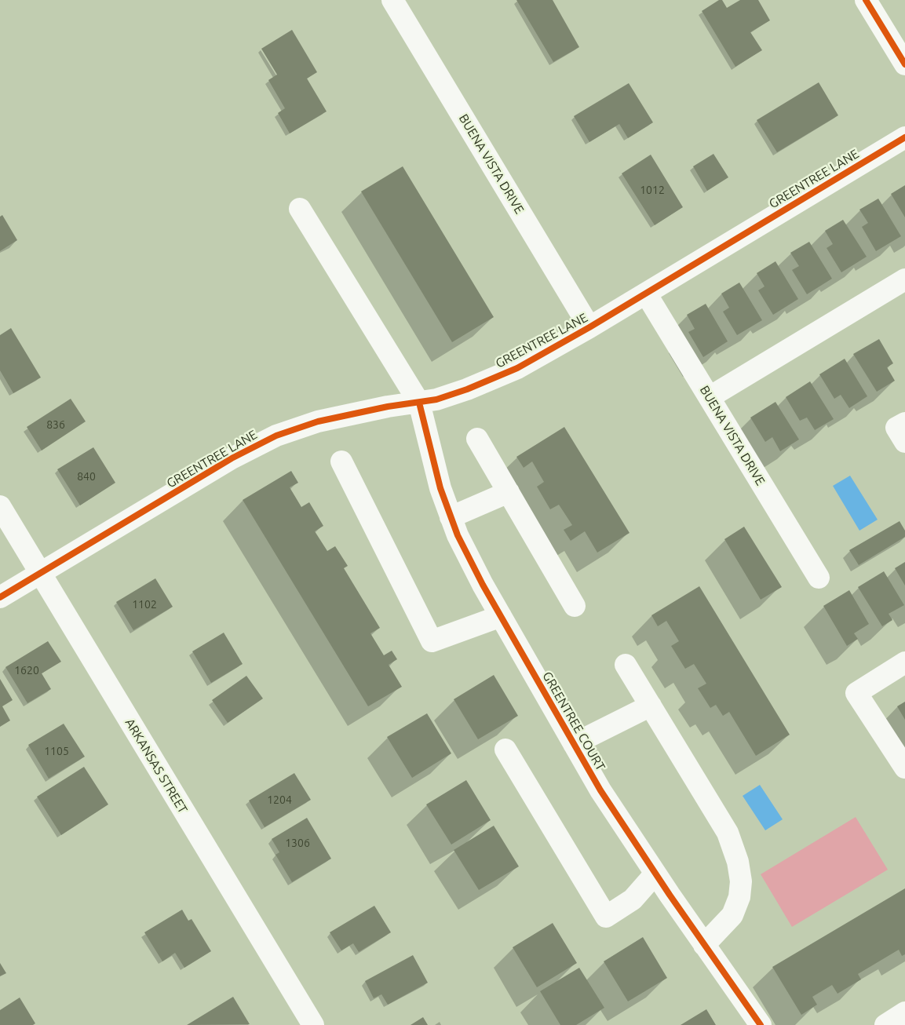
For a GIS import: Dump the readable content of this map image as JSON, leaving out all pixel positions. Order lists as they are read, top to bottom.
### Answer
{
  "streets": {
    "street": [
      "BUENA VISTA DRIVE",
      "GREENTREE LANE",
      "GREENTREE COURT",
      "ARKANSAS STREET"
    ]
  },
  "crossings": [
    ["BUENA VISTA DRIVE", "GREENTREE LANE"],
    ["GREENTREE LANE", "GREENTREE COURT"],
    ["GREENTREE LANE", "ARKANSAS STREET"]
  ],
  "house_numbers": [
    "1012",
    "836",
    "840",
    "1102",
    "1620",
    "1105",
    "1204",
    "1306"
  ]
}
